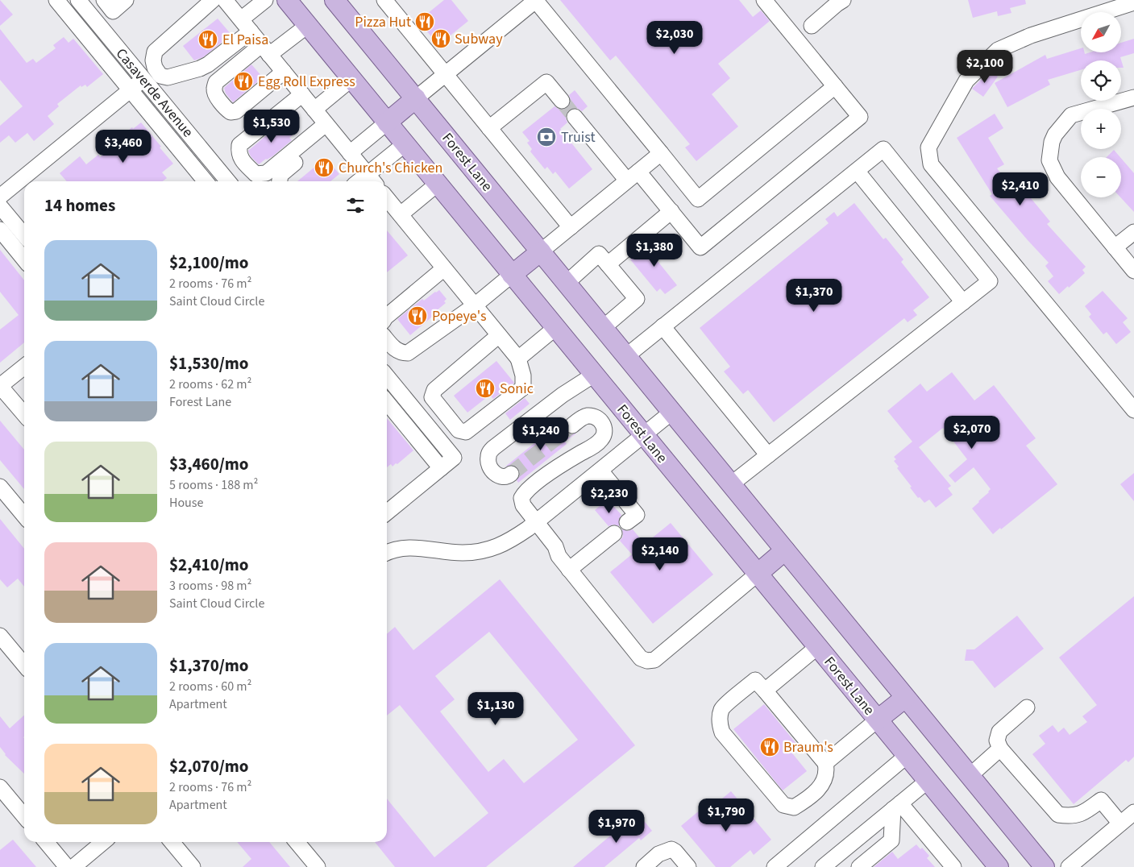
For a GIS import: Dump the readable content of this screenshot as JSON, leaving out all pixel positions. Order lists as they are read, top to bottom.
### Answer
{
  "streets": {
    "main road": ["Forest Lane"],
    "street": ["Casaverde Avenue"]
  },
  "places": {
    "restaurant": [
      "Pizza Hut",
      "Subway",
      "El Paisa",
      "Egg Roll Express",
      "Church's Chicken",
      "Popeye's",
      "Sonic",
      "Braum's"
    ],
    "bank": ["Truist"]
  },
  "north": "bottom left",
  "page": {
    "map_buttons": ["+", "−"],
    "price": [
      "$2,030",
      "$2,100",
      "$1,530",
      "$3,460",
      "$2,410",
      "$1,380",
      "$1,370",
      "$2,070",
      "$1,240",
      "$2,230",
      "$2,140",
      "$1,130",
      "$1,790",
      "$1,970"
    ],
    "heading": "14 homes",
    "list": [
      {
        "name": "$2,100/mo",
        "note": "2 rooms · 76 m² · Saint Cloud Circle"
      },
      {
        "name": "$1,530/mo",
        "note": "2 rooms · 62 m² · Forest Lane"
      },
      {
        "name": "$3,460/mo",
        "note": "5 rooms · 188 m² · House"
      },
      {
        "name": "$2,410/mo",
        "note": "3 rooms · 98 m² · Saint Cloud Circle"
      },
      {
        "name": "$1,370/mo",
        "note": "2 rooms · 60 m² · Apartment"
      },
      {
        "name": "$2,070/mo",
        "note": "2 rooms · 76 m² · Apartment"
      }
    ]
  }
}
